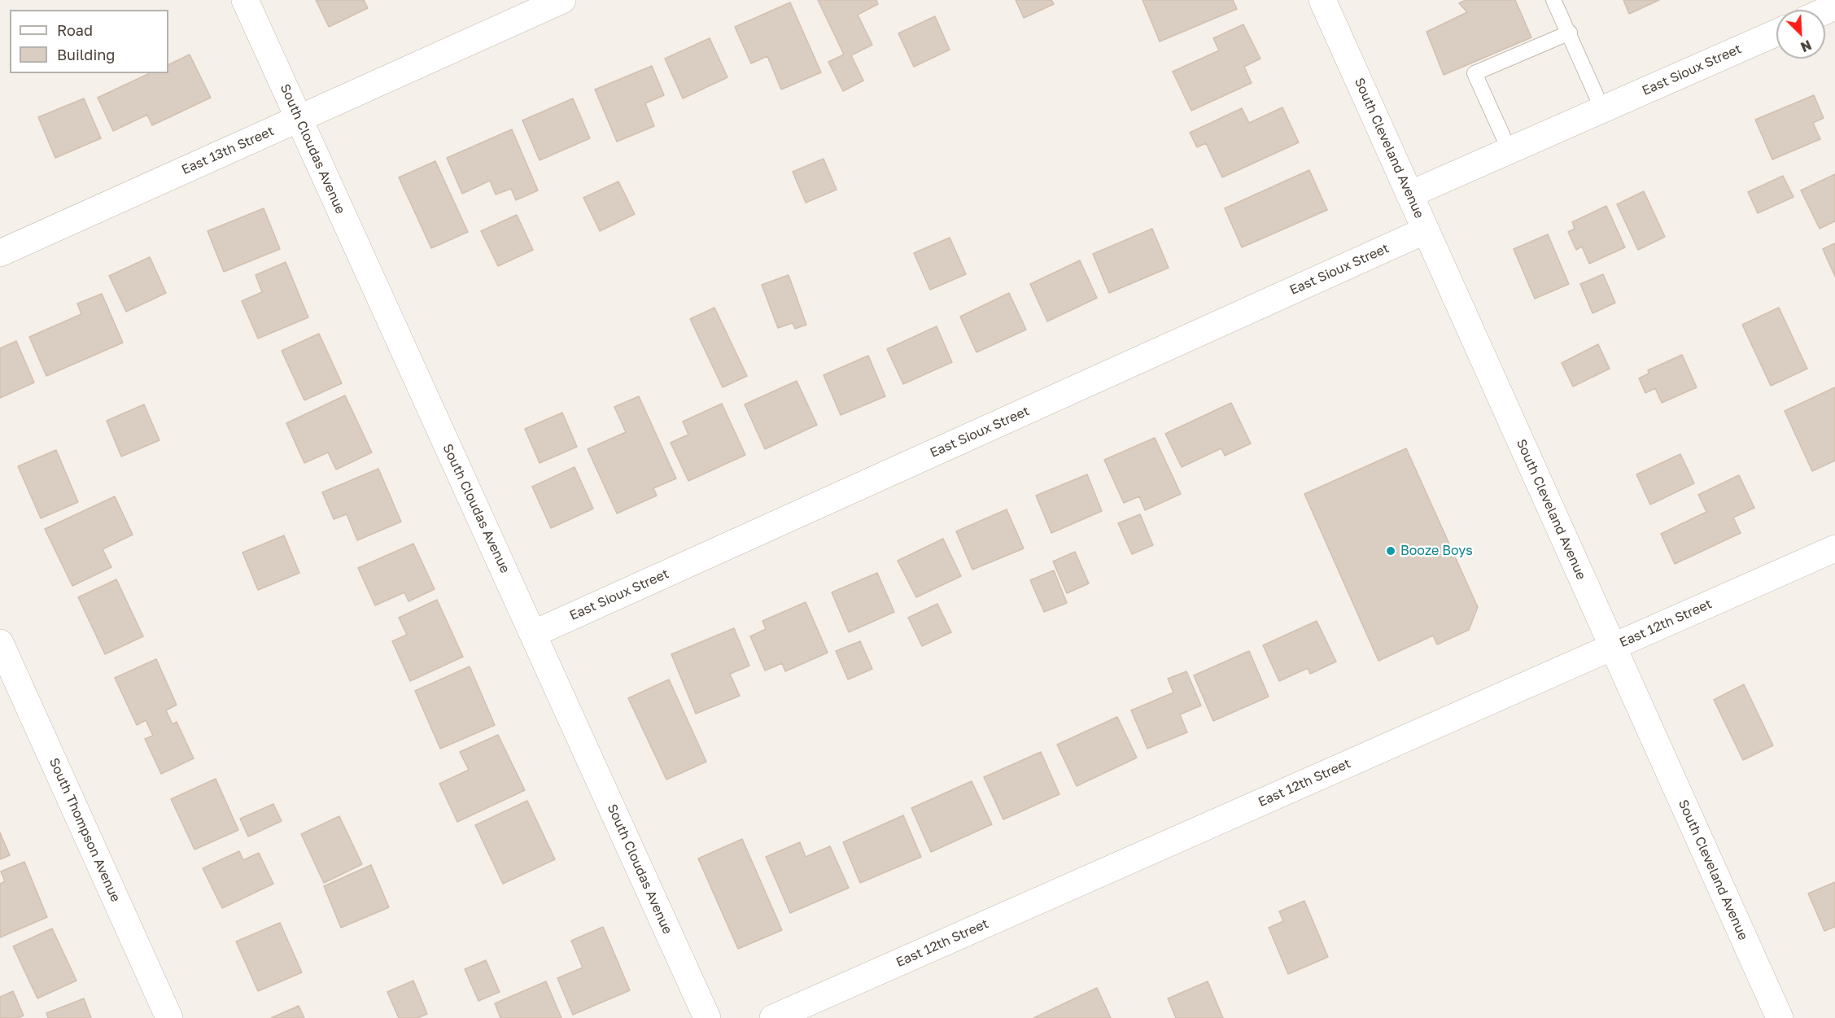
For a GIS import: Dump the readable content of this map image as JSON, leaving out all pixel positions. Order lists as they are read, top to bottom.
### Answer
{
  "streets": {
    "street": [
      "East Sioux Street",
      "South Cleveland Avenue",
      "South Cloudas Avenue",
      "East 13th Street",
      "East 12th Street",
      "South Thompson Avenue"
    ]
  },
  "crossings": [
    ["East Sioux Street", "South Cleveland Avenue"],
    ["East Sioux Street", "South Cloudas Avenue"],
    ["South Cleveland Avenue", "East 12th Street"],
    ["South Cloudas Avenue", "East 13th Street"]
  ],
  "places": ["Booze Boys"],
  "legend": ["Road", "Building"],
  "north": "bottom right"
}
